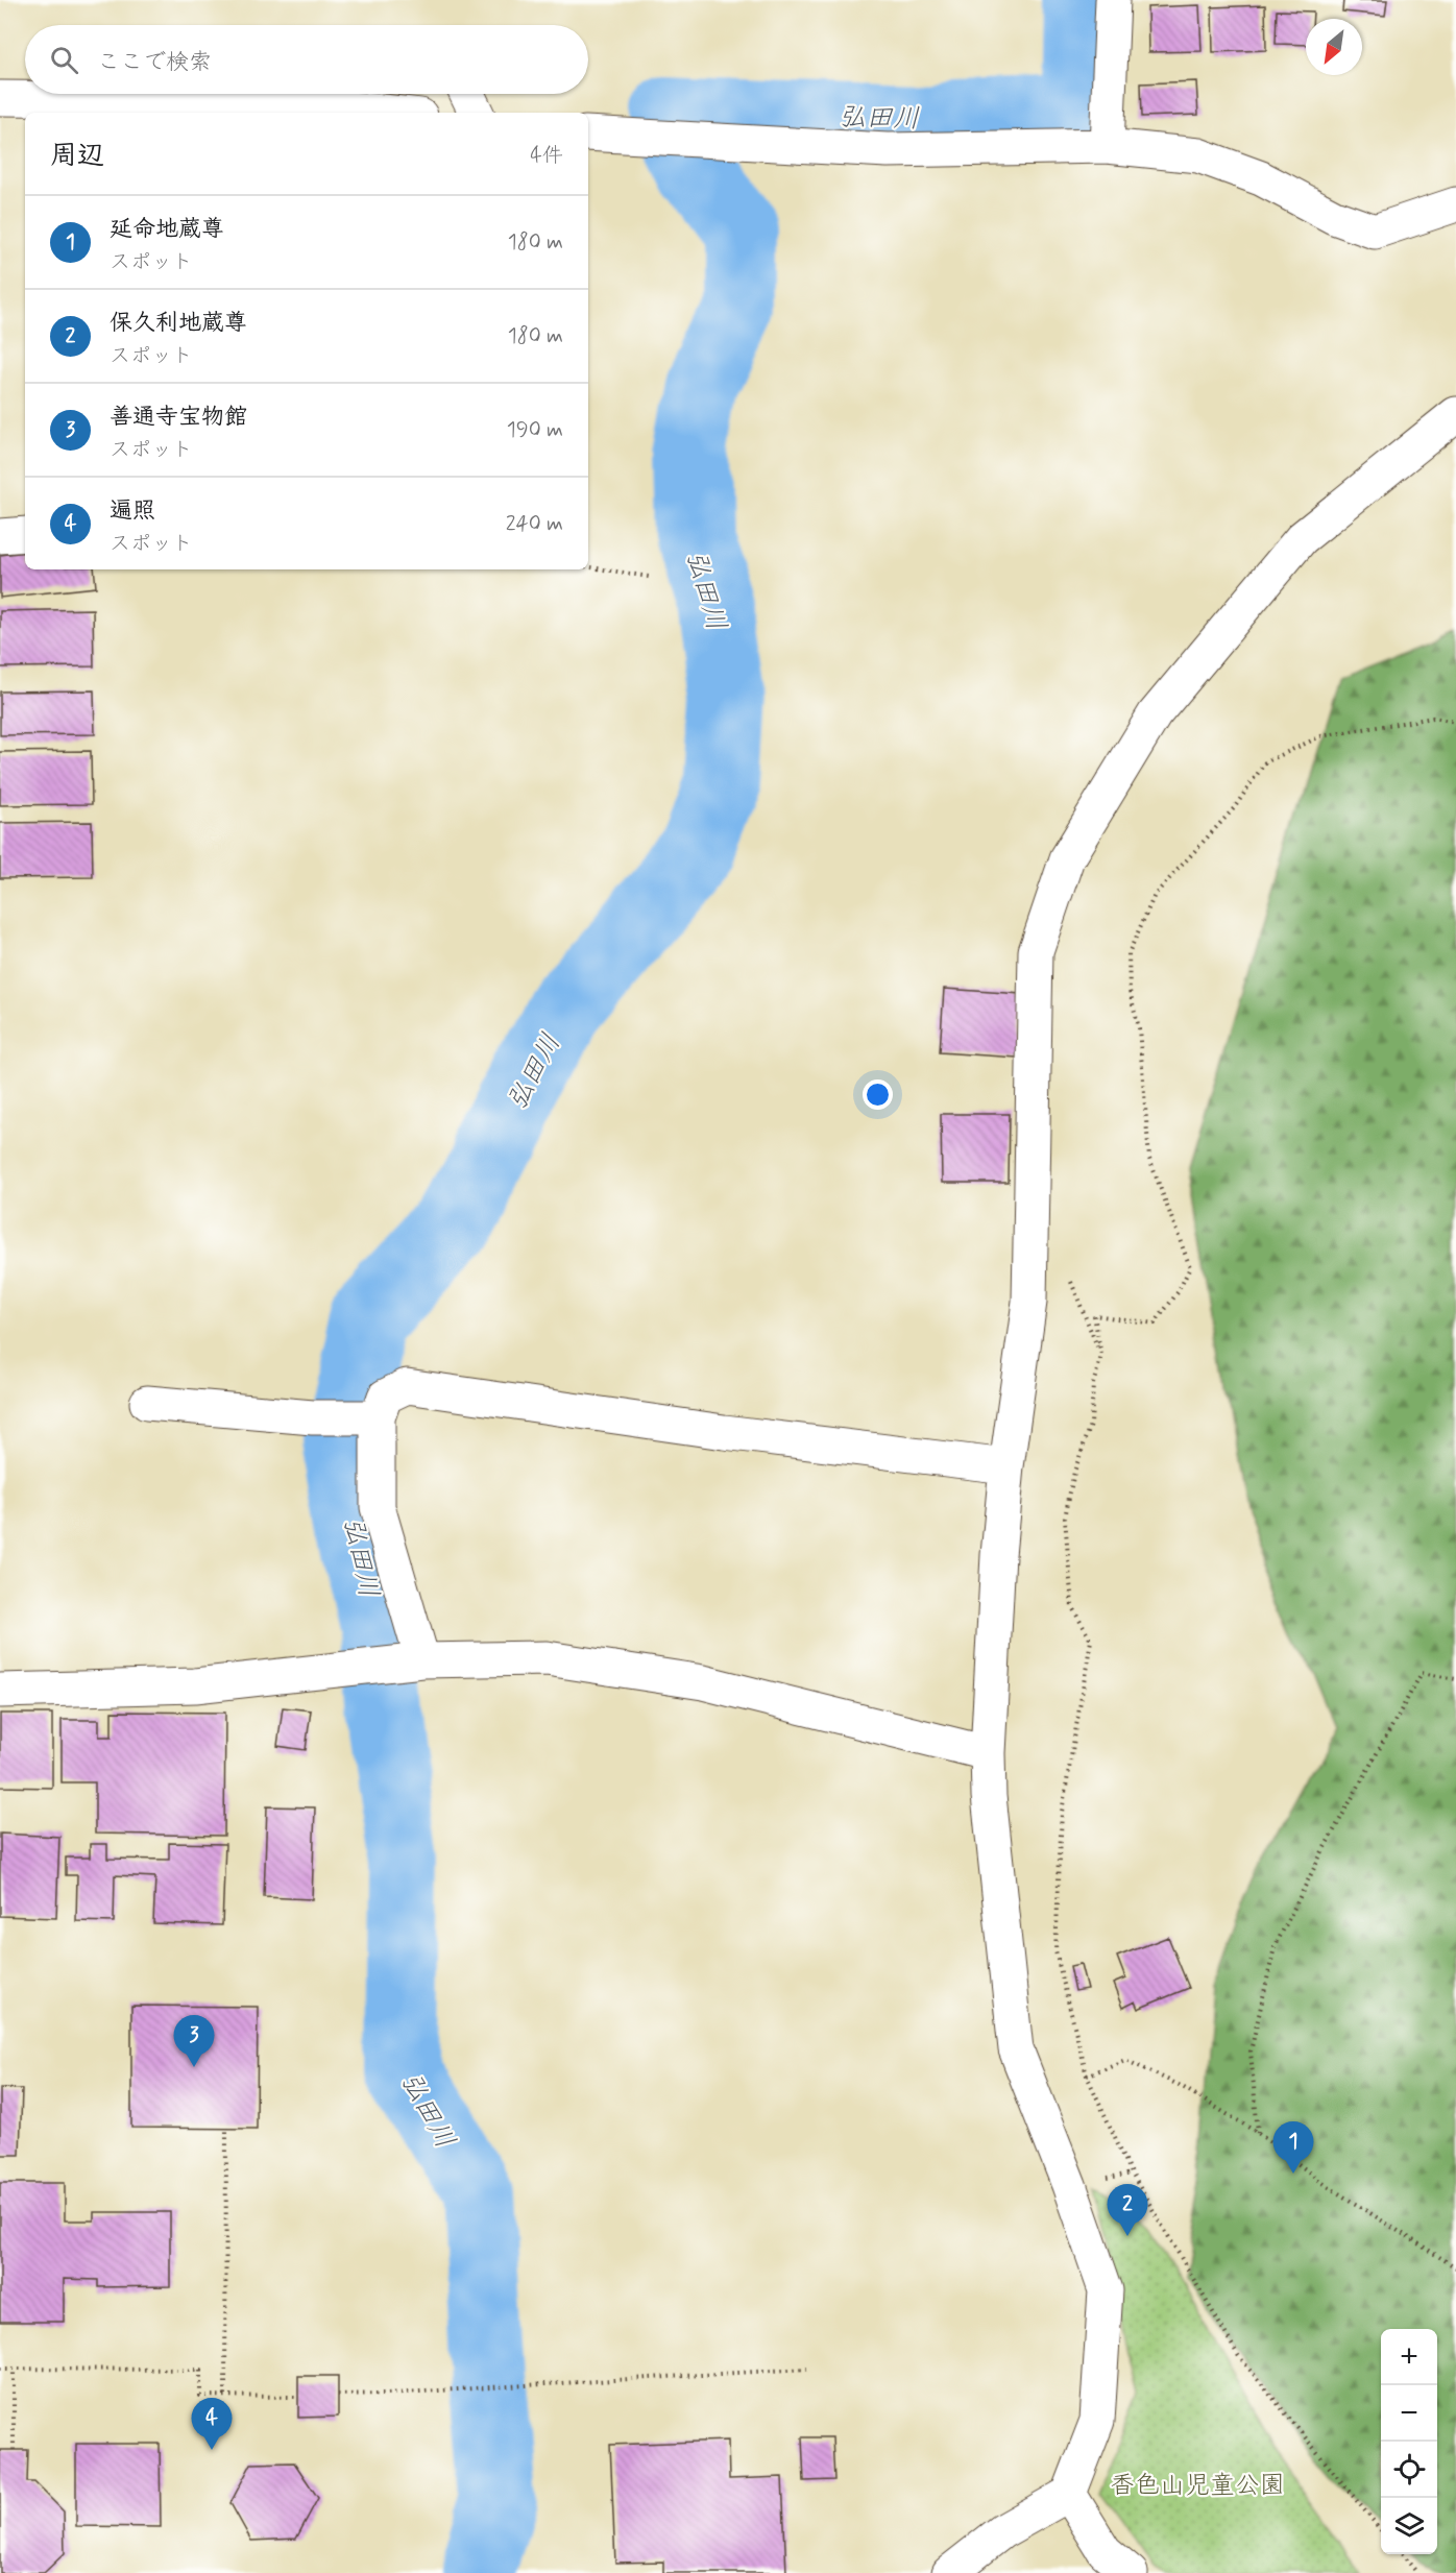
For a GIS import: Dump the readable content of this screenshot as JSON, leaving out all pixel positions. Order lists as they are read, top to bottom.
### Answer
{
  "water": ["弘田川"],
  "parks": ["香色山児童公園"],
  "north": "bottom left",
  "page": {
    "search": "ここで検索",
    "heading": ["周辺", "4件"],
    "list": [
      {
        "mark": "1",
        "name": "延命地蔵尊",
        "note": "スポット",
        "value": "180 m"
      },
      {
        "mark": "2",
        "name": "保久利地蔵尊",
        "note": "スポット",
        "value": "180 m"
      },
      {
        "mark": "3",
        "name": "善通寺宝物館",
        "note": "スポット",
        "value": "190 m"
      },
      {
        "mark": "4",
        "name": "遍照",
        "note": "スポット",
        "value": "240 m"
      }
    ],
    "pins": [
      "3",
      "1",
      "2",
      "4"
    ],
    "map_buttons": ["+", "−"]
  }
}
